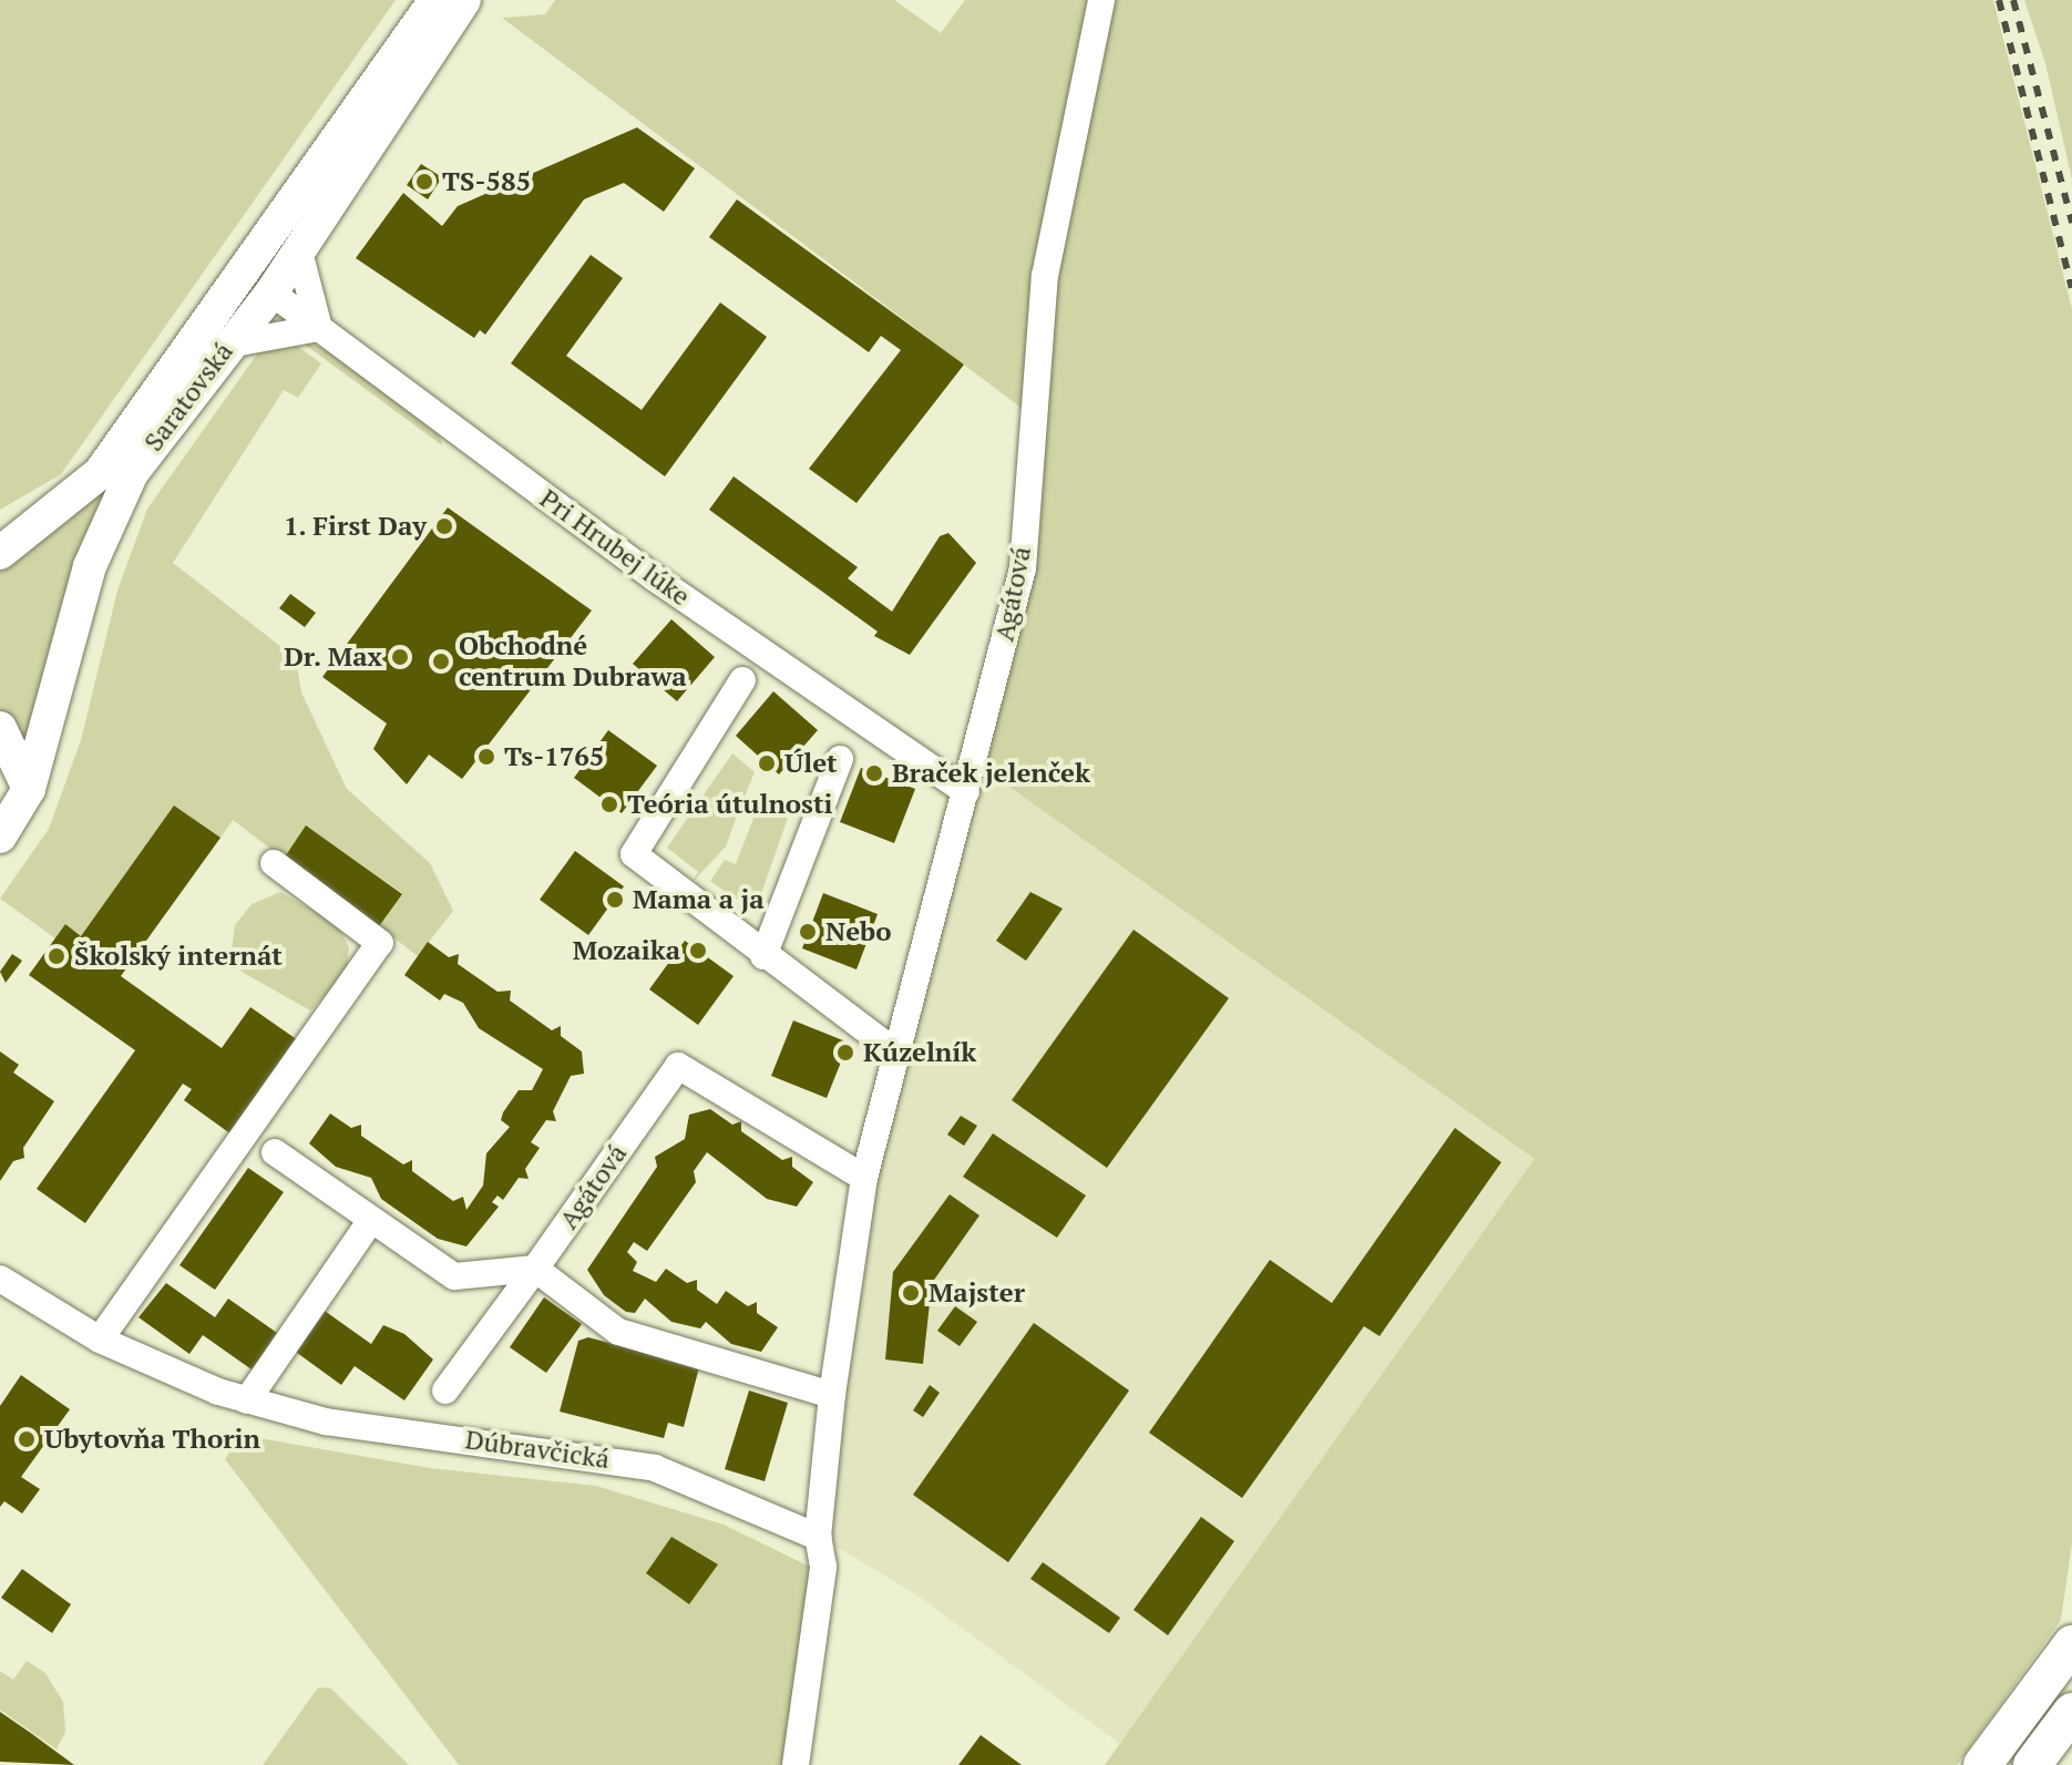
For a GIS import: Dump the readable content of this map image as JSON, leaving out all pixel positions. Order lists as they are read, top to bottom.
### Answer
{
  "streets": {
    "main road": ["Saratovská"],
    "street": ["Pri Hrubej lúke", "Agátová", "Dúbravčická"]
  },
  "crossings": [
    ["Saratovská", "Pri Hrubej lúke"],
    ["Pri Hrubej lúke", "Agátová"],
    ["Agátová", "Dúbravčická"]
  ],
  "places": [
    "TS-585",
    "1. First Day",
    "Dr. Max",
    "Obchodné centrum Dubrawa",
    "Ts-1765",
    "Úlet",
    "Braček jelenček",
    "Teória útulnosti",
    "Mama a ja",
    "Nebo",
    "Mozaika",
    "Školský internát",
    "Kúzelník",
    "Majster",
    "Ubytovňa Thorin"
  ]
}
